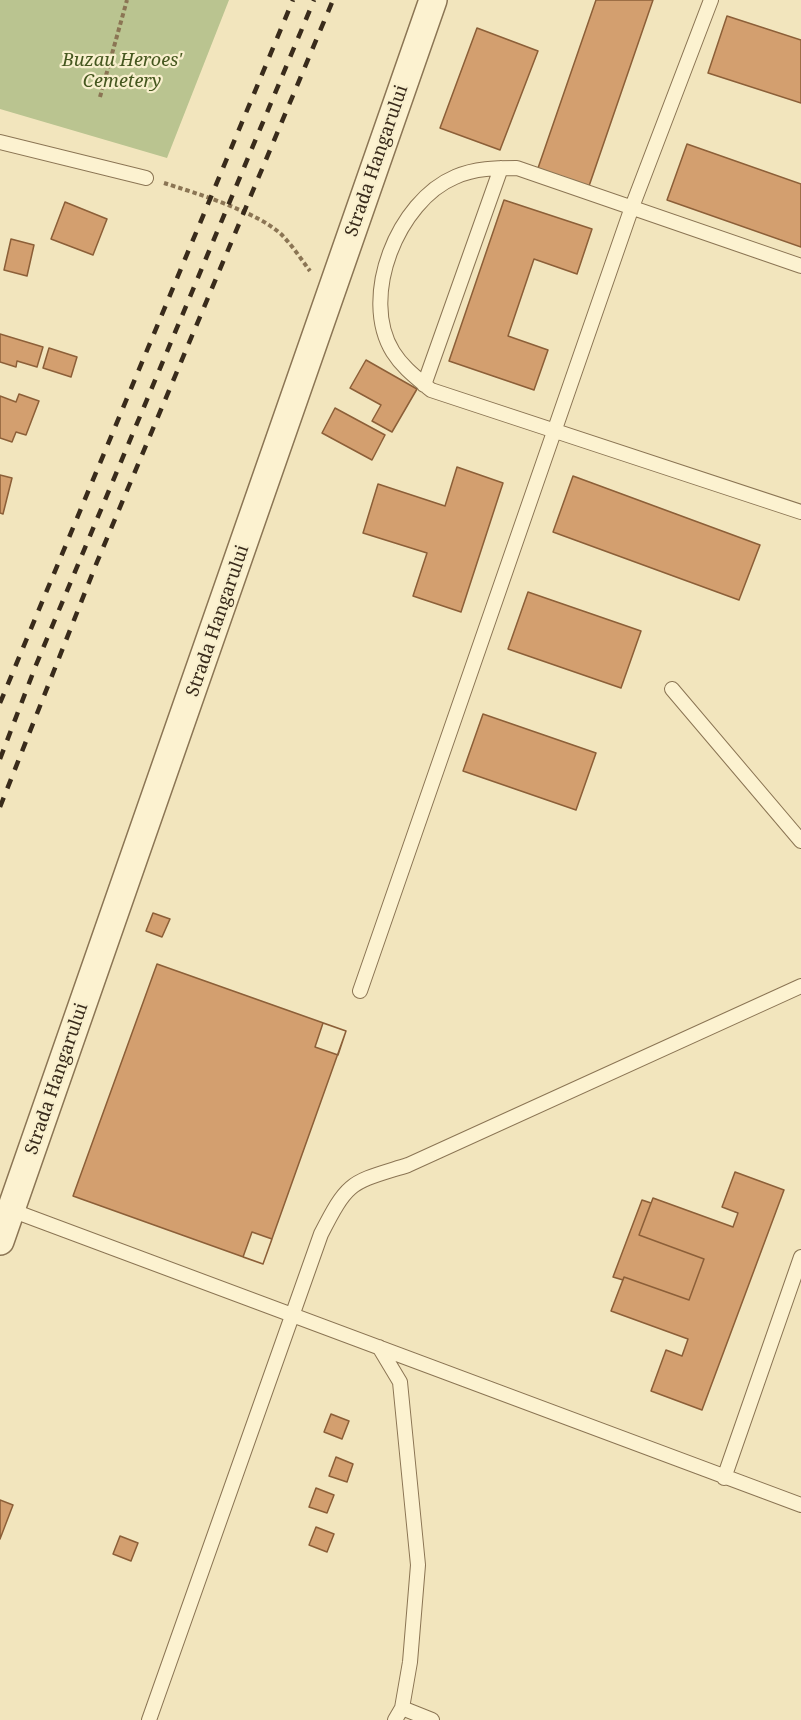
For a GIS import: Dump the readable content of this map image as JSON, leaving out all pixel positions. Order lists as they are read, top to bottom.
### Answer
{
  "streets": {
    "street": ["Strada Hangarului"]
  },
  "parks": ["Buzau Heroes' Cemetery"]
}
